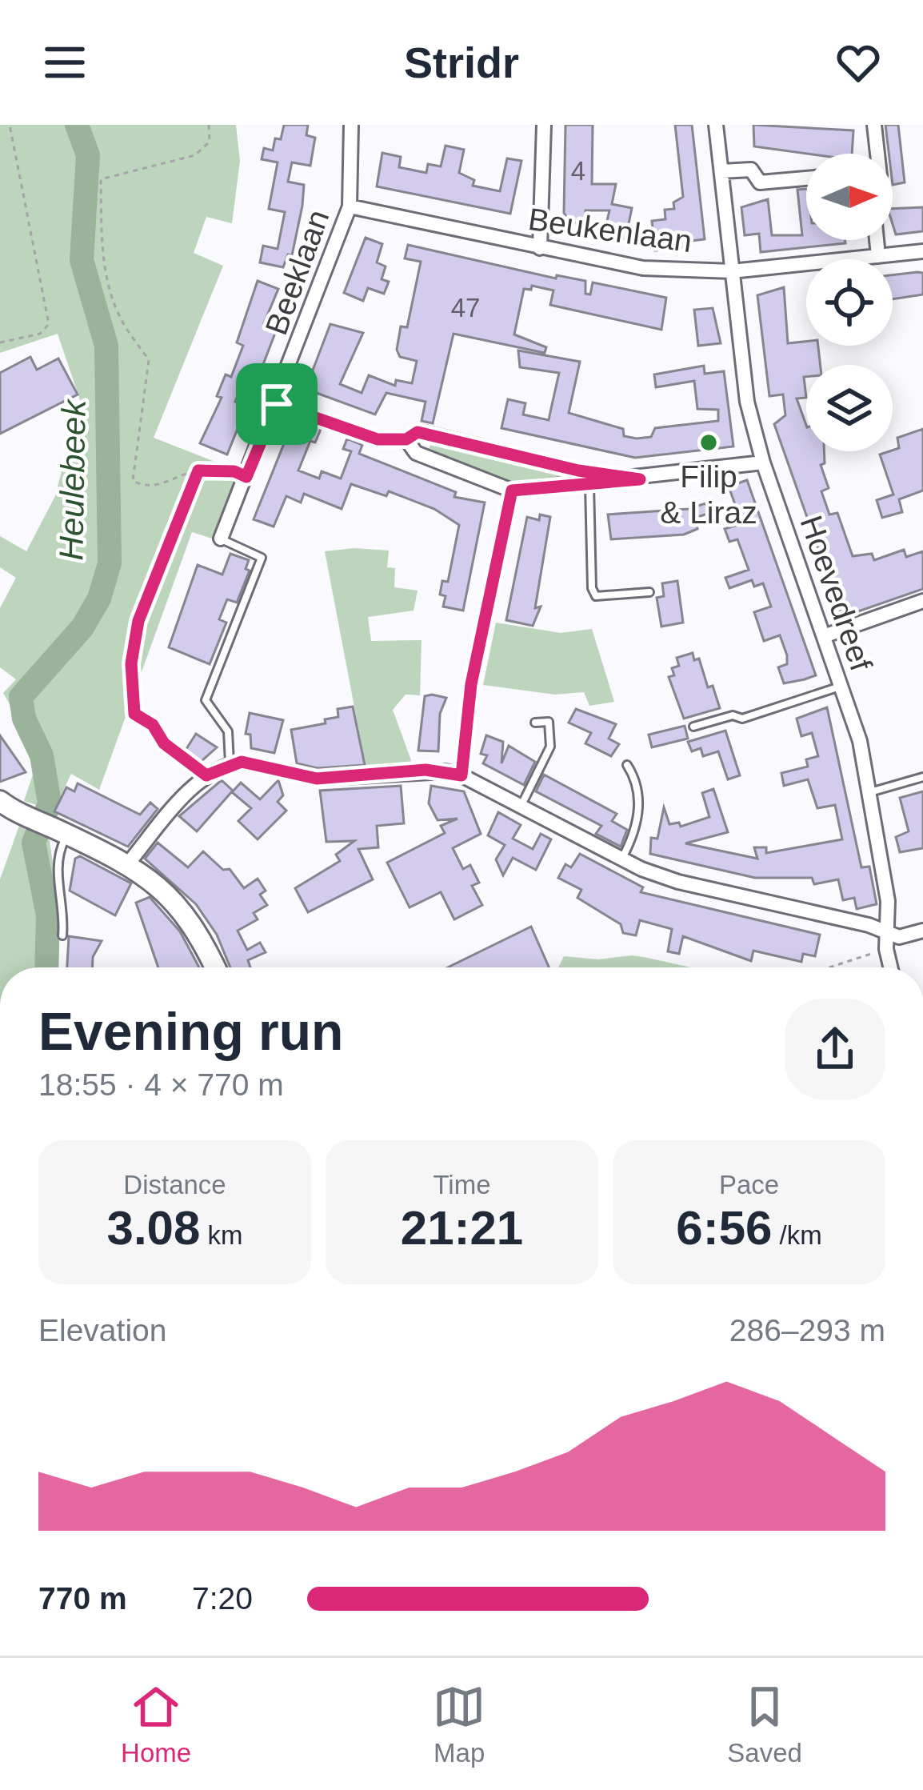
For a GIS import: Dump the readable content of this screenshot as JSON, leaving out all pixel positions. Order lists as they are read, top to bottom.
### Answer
{
  "streets": {
    "street": ["Beukenlaan", "Beeklaan", "Hoevedreef"]
  },
  "crossings": [
    ["Beukenlaan", "Beeklaan"],
    ["Beukenlaan", "Hoevedreef"]
  ],
  "water": ["Heulebeek"],
  "places": ["Filip & Liraz"],
  "house_numbers": ["4", "47"],
  "north": "right",
  "page": {
    "header": "Stridr",
    "heading": ["Evening run", "18:55 · 4 × 770 m"],
    "stats": [
      ["Distance", "3.08 km"],
      ["Time", "21:21"],
      ["Pace", "6:56 /km"]
    ],
    "chart": ["Elevation", "286–293 m"],
    "list": [
      {
        "name": "770 m",
        "note": "7:20"
      }
    ],
    "tabs": ["Home", "Map", "Saved"]
  }
}
